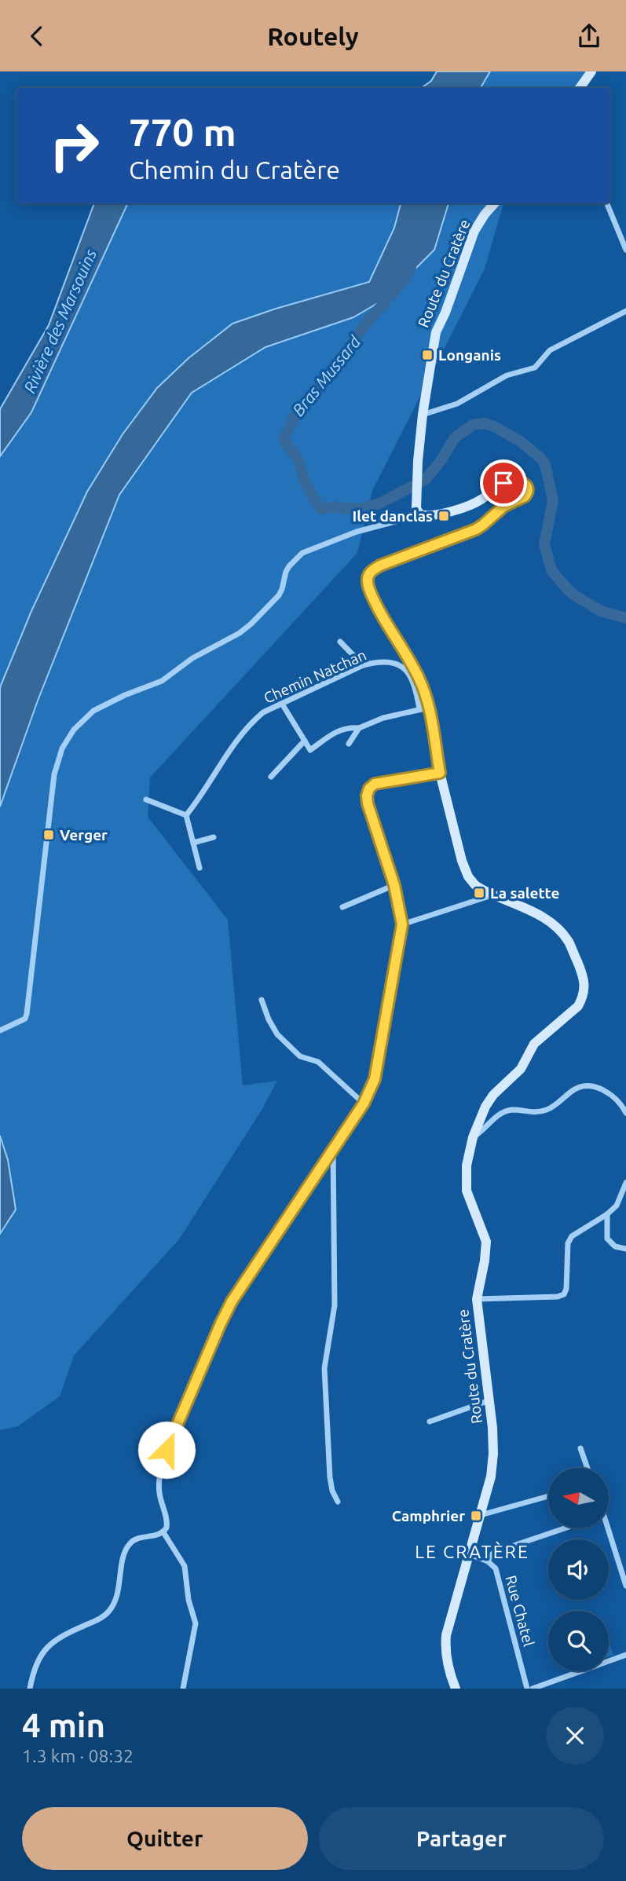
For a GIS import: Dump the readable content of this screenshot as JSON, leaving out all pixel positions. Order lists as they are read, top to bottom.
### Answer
{
  "streets": {
    "street": ["Route du Cratère", "Chemin Natchan", "Rue Chatel"]
  },
  "crossings": [
    ["Route du Cratère", "Chemin Natchan"],
    ["Route du Cratère", "Rue Chatel"]
  ],
  "districts": ["LE CRATÈRE"],
  "water": ["Rivière des Marsouins", "Bras Mussard"],
  "places": {
    "transit": [
      "Longanis",
      "Ilet danclas",
      "Verger",
      "La salette",
      "Camphrier"
    ]
  },
  "north": "left",
  "page": {
    "header": "Routely",
    "turn": ["770 m", "Chemin du Cratère"],
    "heading": ["4 min", "1.3 km · 08:32"],
    "buttons": ["Quitter", "Partager"]
  }
}
